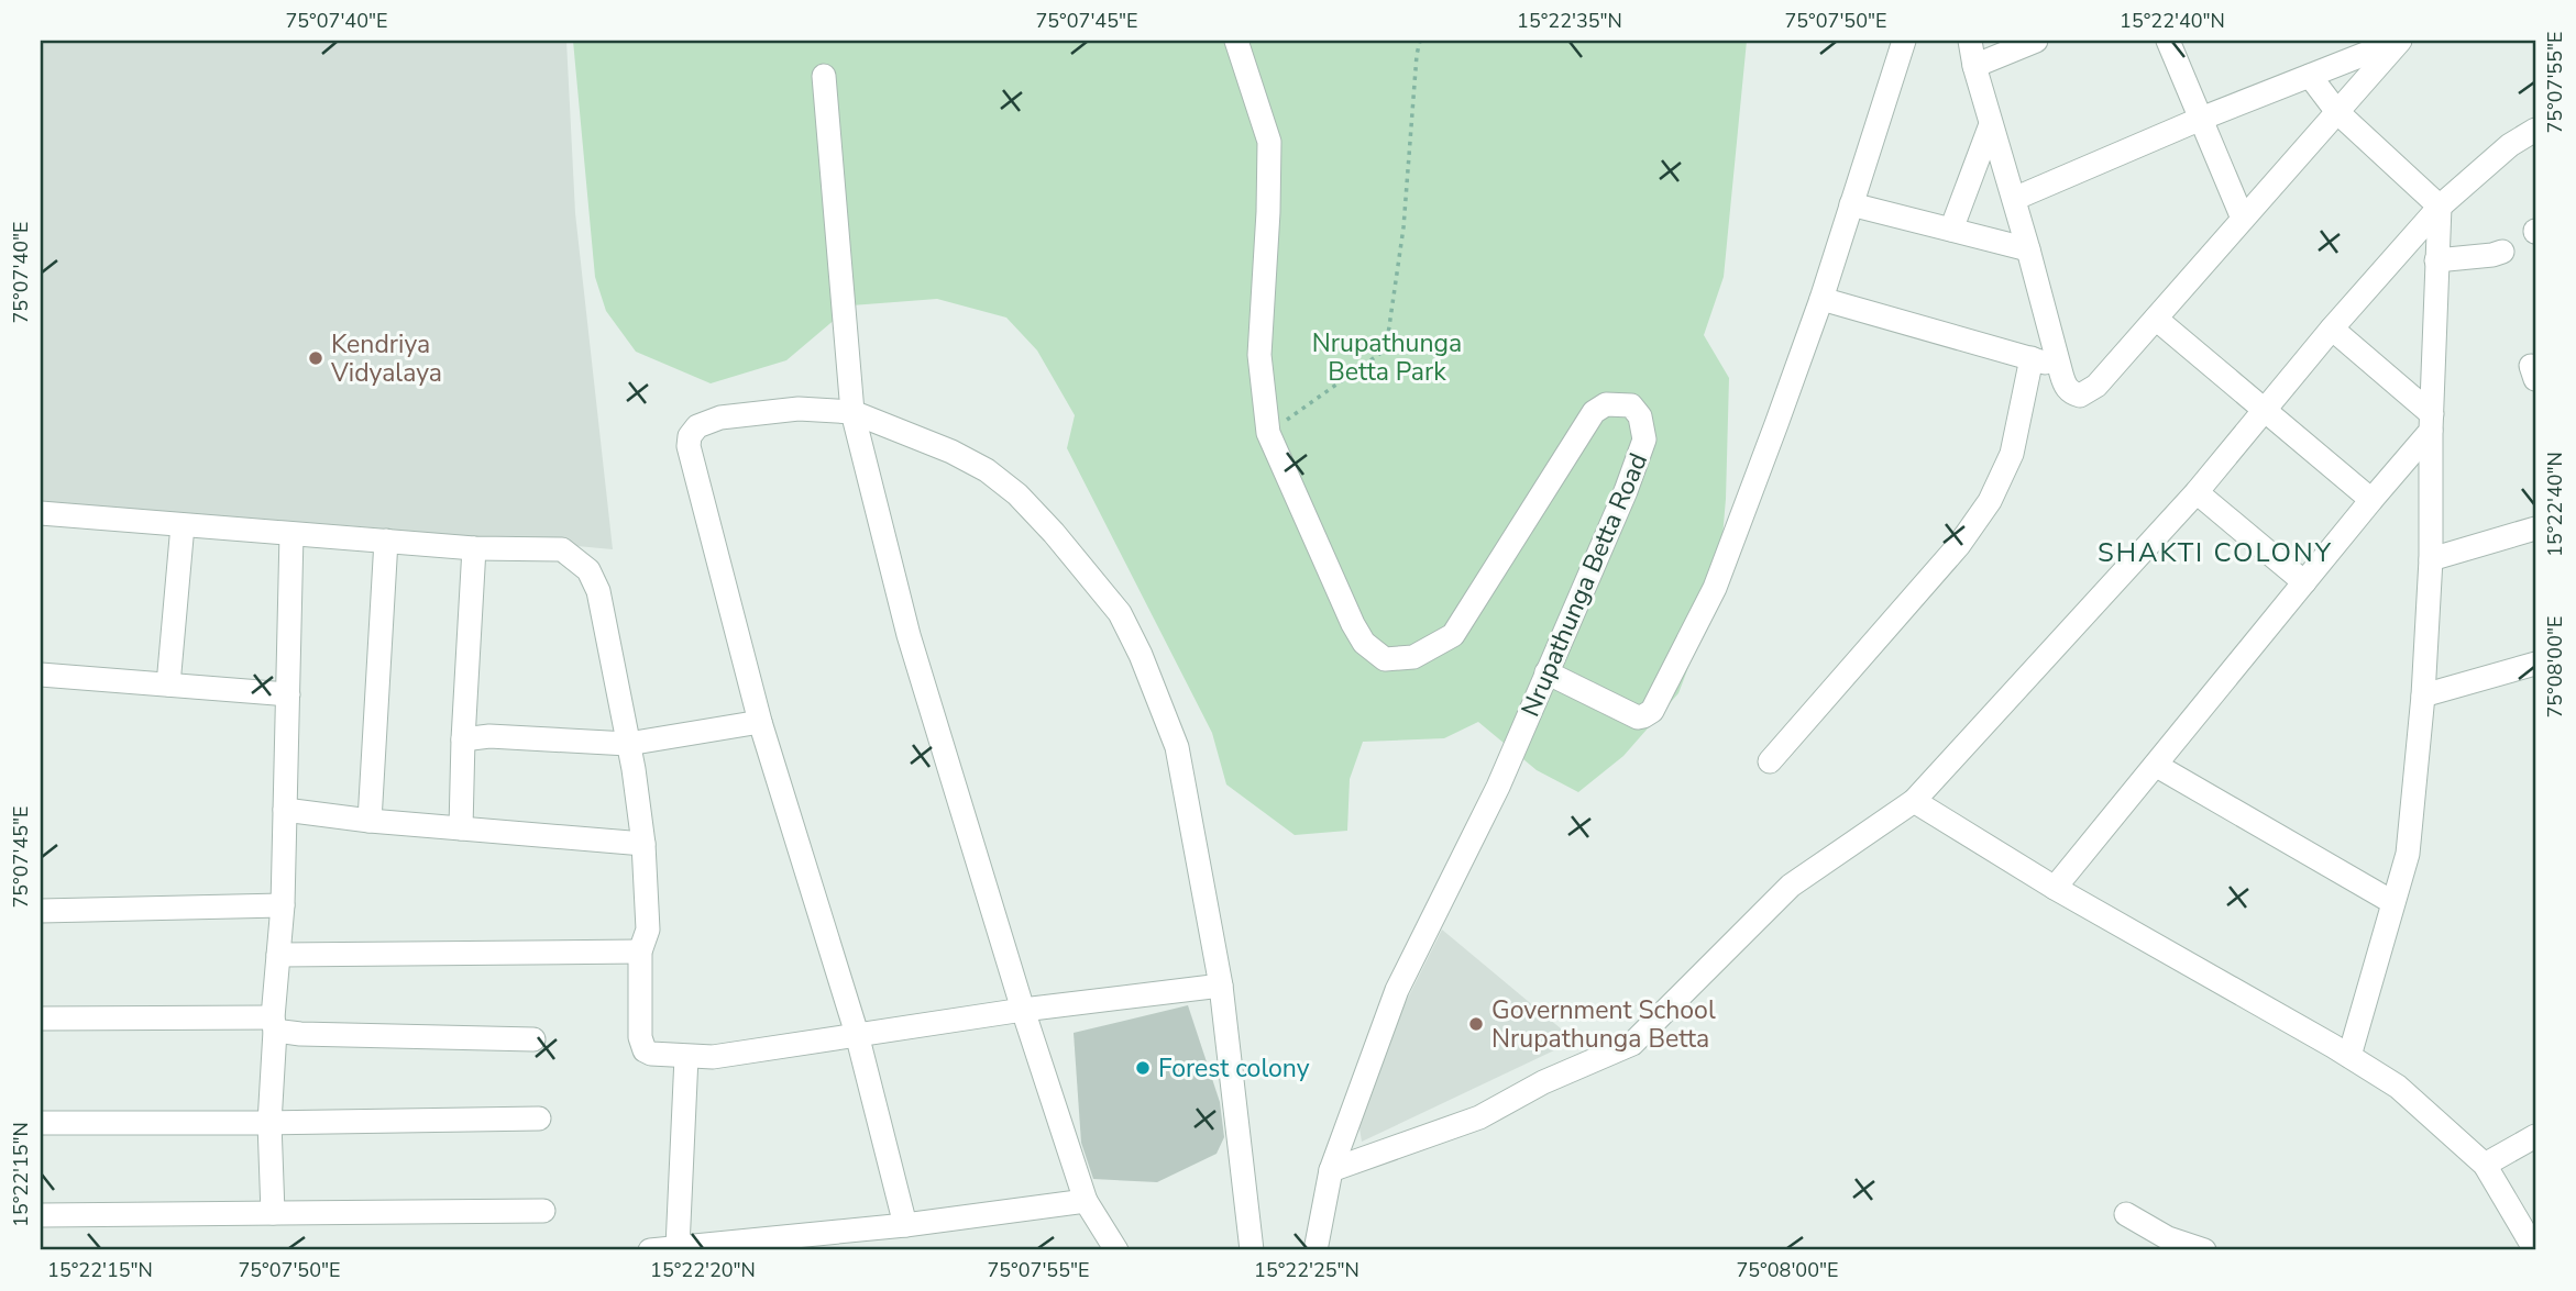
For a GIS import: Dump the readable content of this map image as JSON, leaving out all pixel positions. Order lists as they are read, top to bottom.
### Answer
{
  "streets": {
    "street": ["Nrupathunga Betta Road"]
  },
  "districts": ["SHAKTI COLONY"],
  "parks": ["Nrupathunga Betta Park"],
  "places": ["Kendriya Vidyalaya", "Government School Nrupathunga Betta", "Forest colony"],
  "coordinates": [
    "75°07'40\"E",
    "75°07'45\"E",
    "15°22'35\"N",
    "75°07'50\"E",
    "15°22'40\"N",
    "75°07'55\"E",
    "75°08'00\"E",
    "15°22'15\"N",
    "15°22'20\"N",
    "15°22'25\"N"
  ]
}
